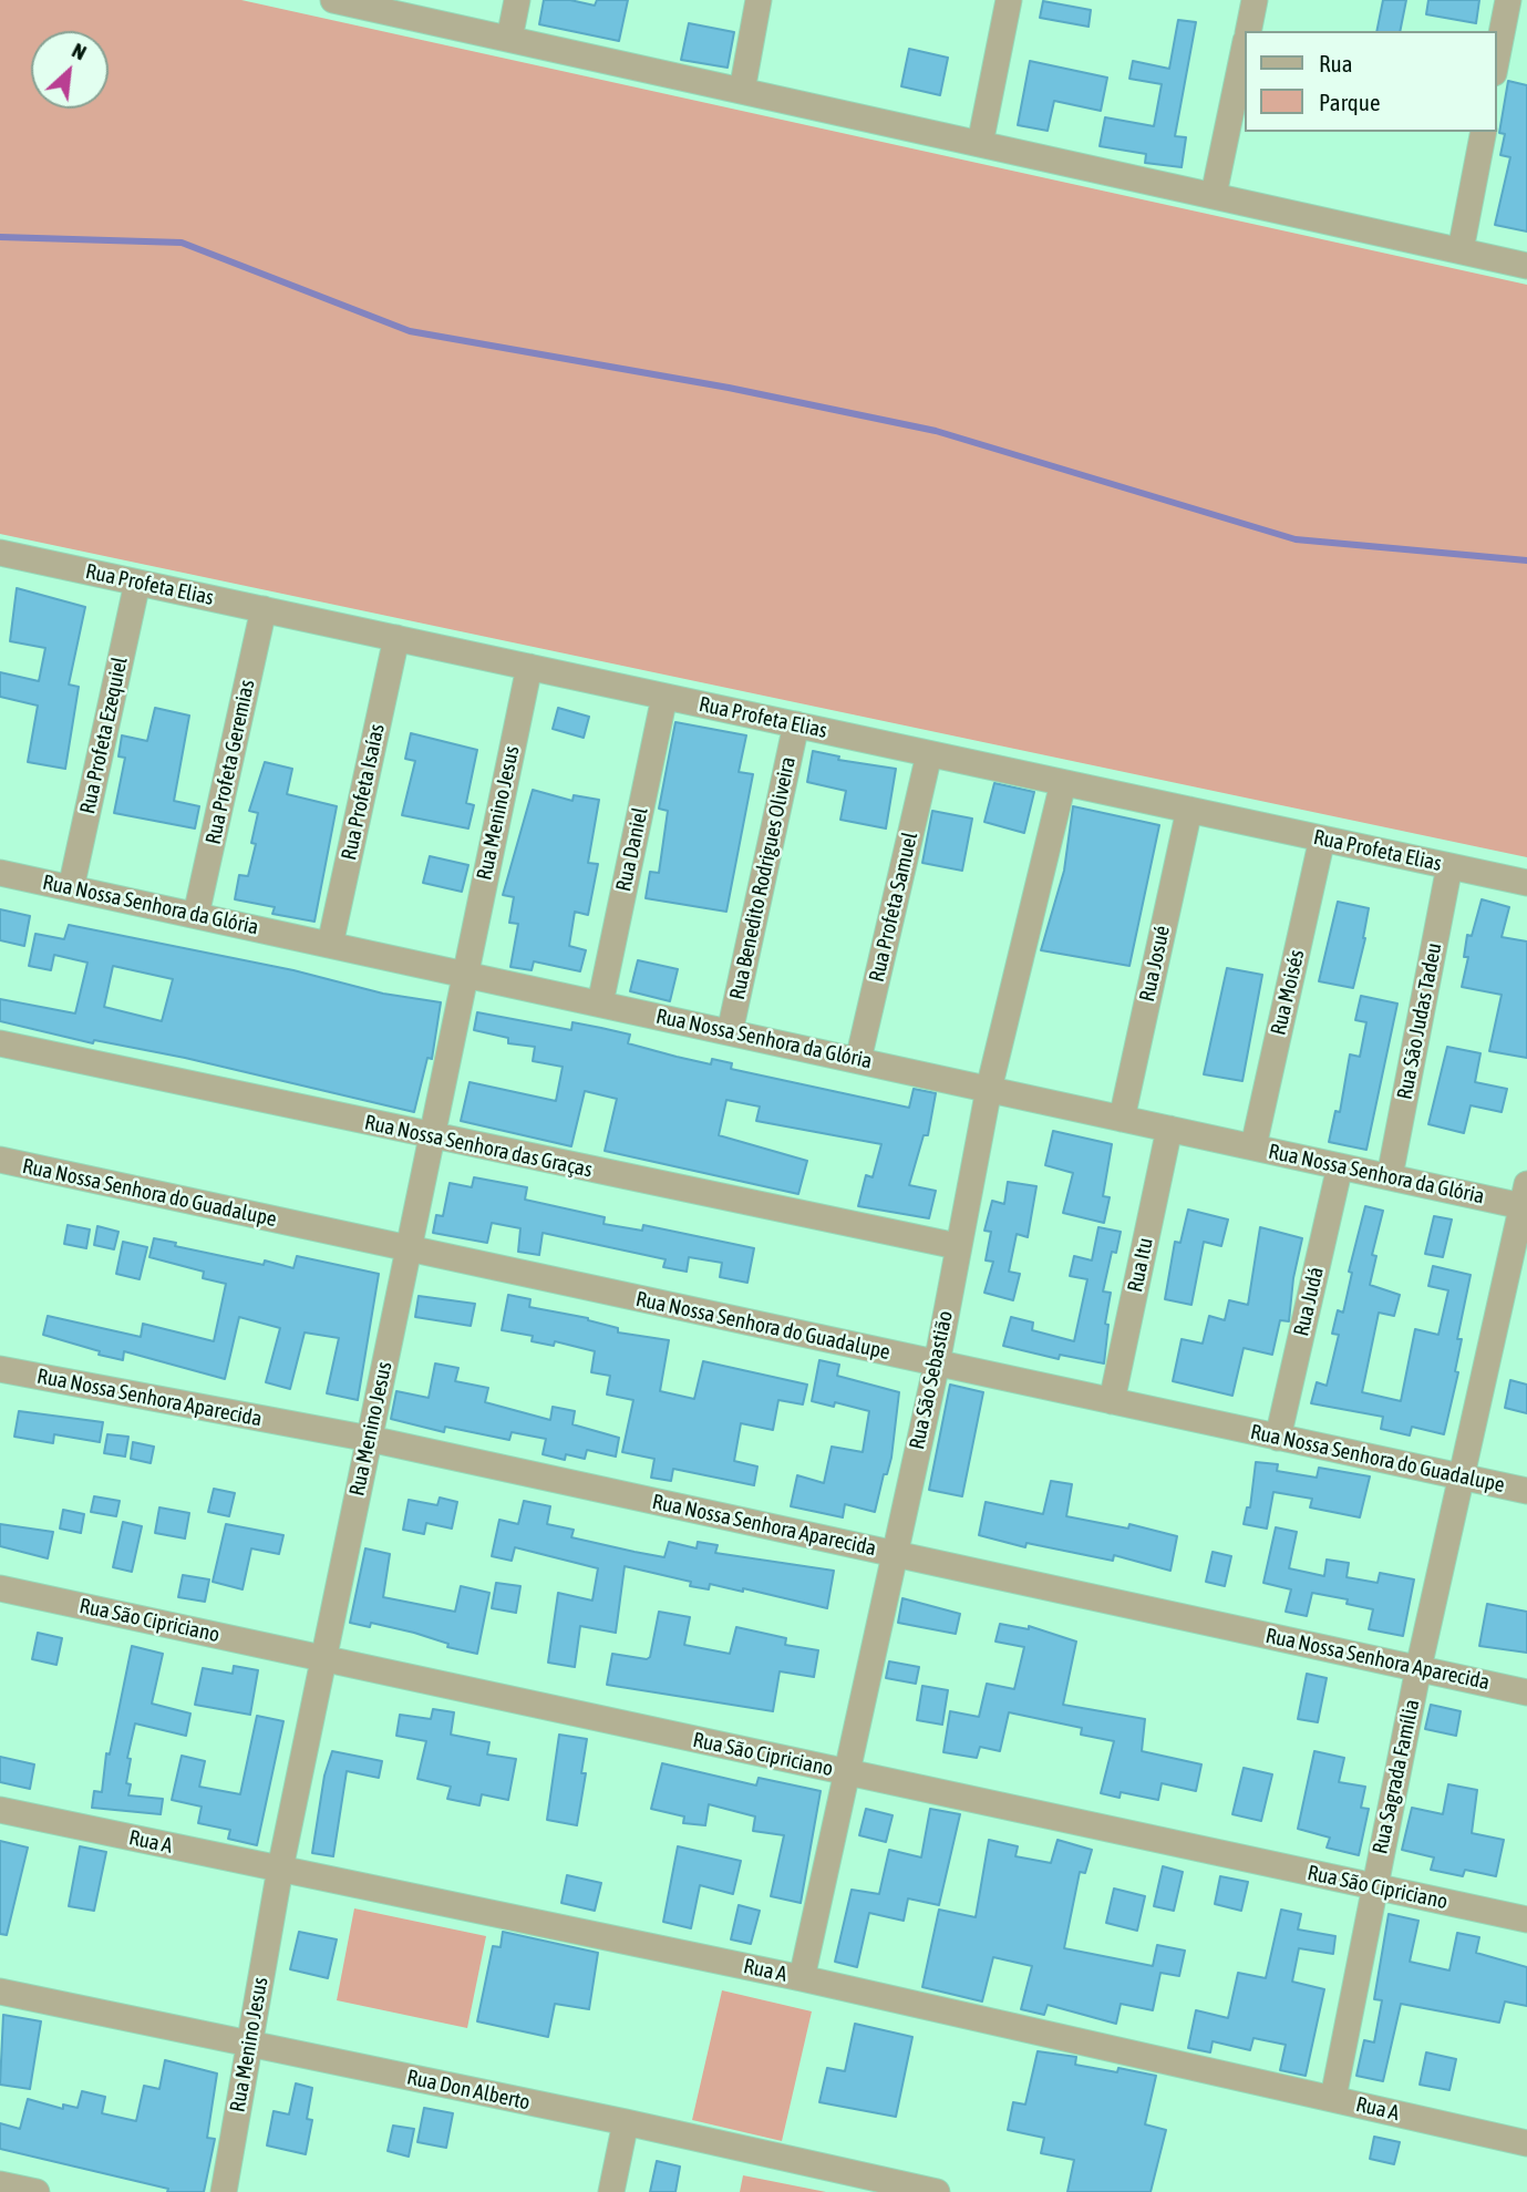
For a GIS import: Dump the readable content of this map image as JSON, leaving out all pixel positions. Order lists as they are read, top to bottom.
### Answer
{
  "streets": {
    "street": [
      "Rua Profeta Elias",
      "Rua Profeta Ezequiel",
      "Rua Profeta Geremias",
      "Rua Profeta Isaías",
      "Rua Menino Jesus",
      "Rua Daniel",
      "Rua Benedito Rodrigues Oliveira",
      "Rua Nossa Senhora da Glória",
      "Rua Profeta Samuel",
      "Rua Josué",
      "Rua Moisés",
      "Rua São Judas Tadeu",
      "Rua Nossa Senhora das Graças",
      "Rua Nossa Senhora do Guadalupe",
      "Rua Itu",
      "Rua Judá",
      "Rua São Sebastião",
      "Rua Nossa Senhora Aparecida",
      "Rua São Cipriciano",
      "Rua Sagrada Família",
      "Rua A",
      "Rua Don Alberto"
    ]
  },
  "crossings": [
    ["Rua Profeta Elias", "Rua Profeta Ezequiel"],
    ["Rua Profeta Elias", "Rua Profeta Geremias"],
    ["Rua Profeta Elias", "Rua Profeta Isaías"],
    ["Rua Profeta Elias", "Rua Menino Jesus"],
    ["Rua Profeta Elias", "Rua Daniel"],
    ["Rua Profeta Elias", "Rua Benedito Rodrigues Oliveira"],
    ["Rua Profeta Elias", "Rua Profeta Samuel"],
    ["Rua Profeta Elias", "Rua Josué"],
    ["Rua Profeta Elias", "Rua Moisés"],
    ["Rua Profeta Elias", "Rua São Judas Tadeu"],
    ["Rua Profeta Elias", "Rua São Sebastião"],
    ["Rua Profeta Ezequiel", "Rua Nossa Senhora da Glória"],
    ["Rua Profeta Geremias", "Rua Nossa Senhora da Glória"],
    ["Rua Profeta Isaías", "Rua Nossa Senhora da Glória"],
    ["Rua Menino Jesus", "Rua Nossa Senhora da Glória"],
    ["Rua Menino Jesus", "Rua Nossa Senhora das Graças"],
    ["Rua Menino Jesus", "Rua Nossa Senhora do Guadalupe"],
    ["Rua Menino Jesus", "Rua Nossa Senhora Aparecida"],
    ["Rua Menino Jesus", "Rua São Cipriciano"],
    ["Rua Menino Jesus", "Rua A"],
    ["Rua Menino Jesus", "Rua Don Alberto"],
    ["Rua Daniel", "Rua Nossa Senhora da Glória"],
    ["Rua Benedito Rodrigues Oliveira", "Rua Nossa Senhora da Glória"],
    ["Rua Nossa Senhora da Glória", "Rua Profeta Samuel"],
    ["Rua Nossa Senhora da Glória", "Rua Josué"],
    ["Rua Nossa Senhora da Glória", "Rua Moisés"],
    ["Rua Nossa Senhora da Glória", "Rua São Judas Tadeu"],
    ["Rua Nossa Senhora da Glória", "Rua Itu"],
    ["Rua Nossa Senhora da Glória", "Rua Judá"],
    ["Rua Nossa Senhora da Glória", "Rua São Sebastião"],
    ["Rua Nossa Senhora da Glória", "Rua Sagrada Família"],
    ["Rua Nossa Senhora das Graças", "Rua São Sebastião"],
    ["Rua Nossa Senhora do Guadalupe", "Rua Itu"],
    ["Rua Nossa Senhora do Guadalupe", "Rua Judá"],
    ["Rua Nossa Senhora do Guadalupe", "Rua São Sebastião"],
    ["Rua Nossa Senhora do Guadalupe", "Rua Sagrada Família"],
    ["Rua São Sebastião", "Rua Nossa Senhora Aparecida"],
    ["Rua São Sebastião", "Rua São Cipriciano"],
    ["Rua São Sebastião", "Rua A"],
    ["Rua Nossa Senhora Aparecida", "Rua Sagrada Família"],
    ["Rua São Cipriciano", "Rua Sagrada Família"],
    ["Rua Sagrada Família", "Rua A"]
  ],
  "legend": ["Rua", "Parque"],
  "north": "top right"
}
